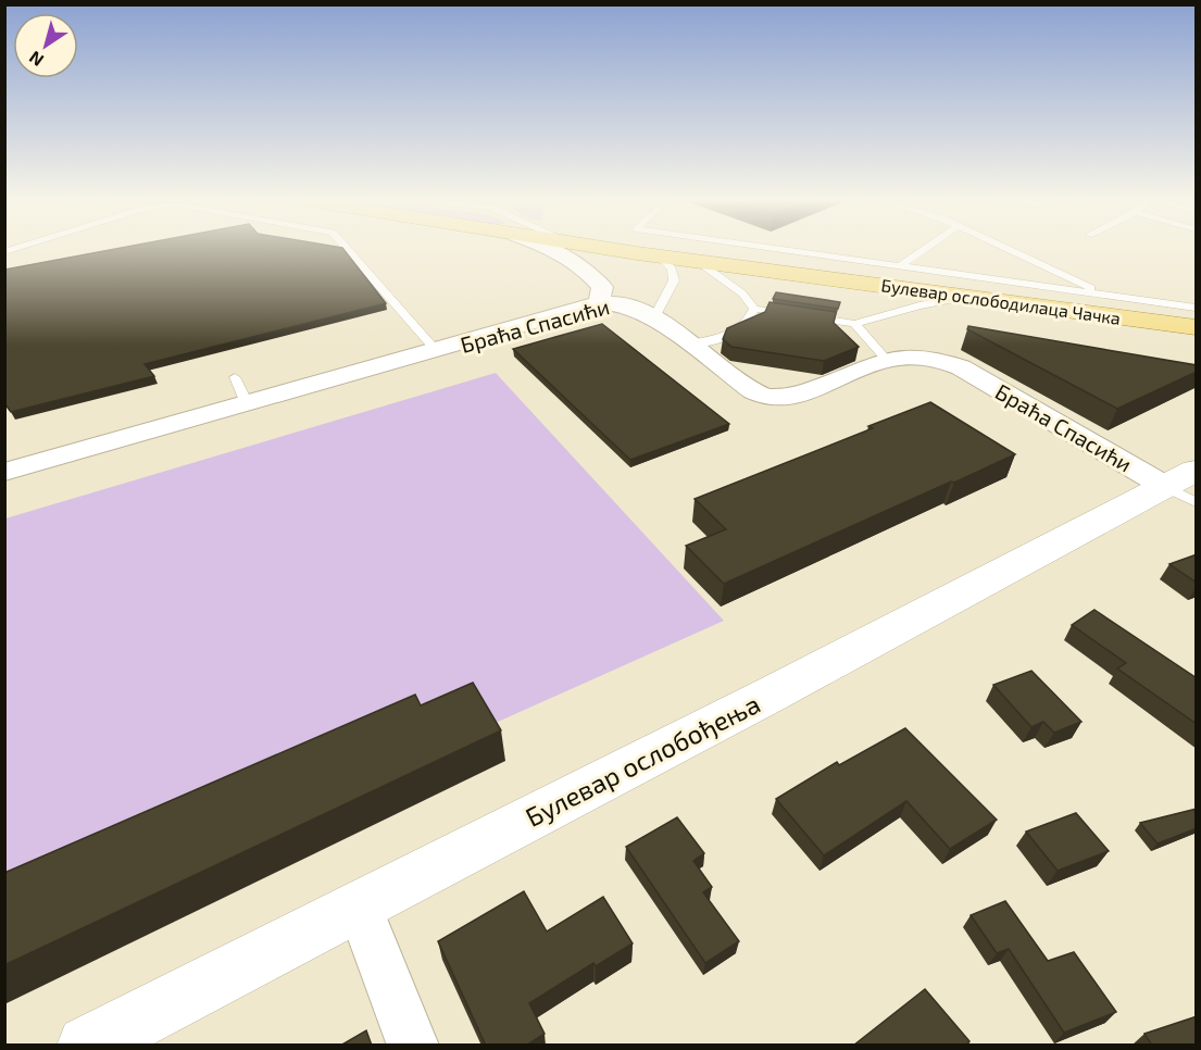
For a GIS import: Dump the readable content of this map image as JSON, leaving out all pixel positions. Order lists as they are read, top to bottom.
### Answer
{
  "streets": {
    "main road": ["Булевар ослободилаца Чачка", "Булевар ослобођења"],
    "street": ["Браћа Спасићи"]
  },
  "crossings": [
    ["Браћа Спасићи", "Булевар ослобођења"]
  ],
  "north": "bottom left"
}
